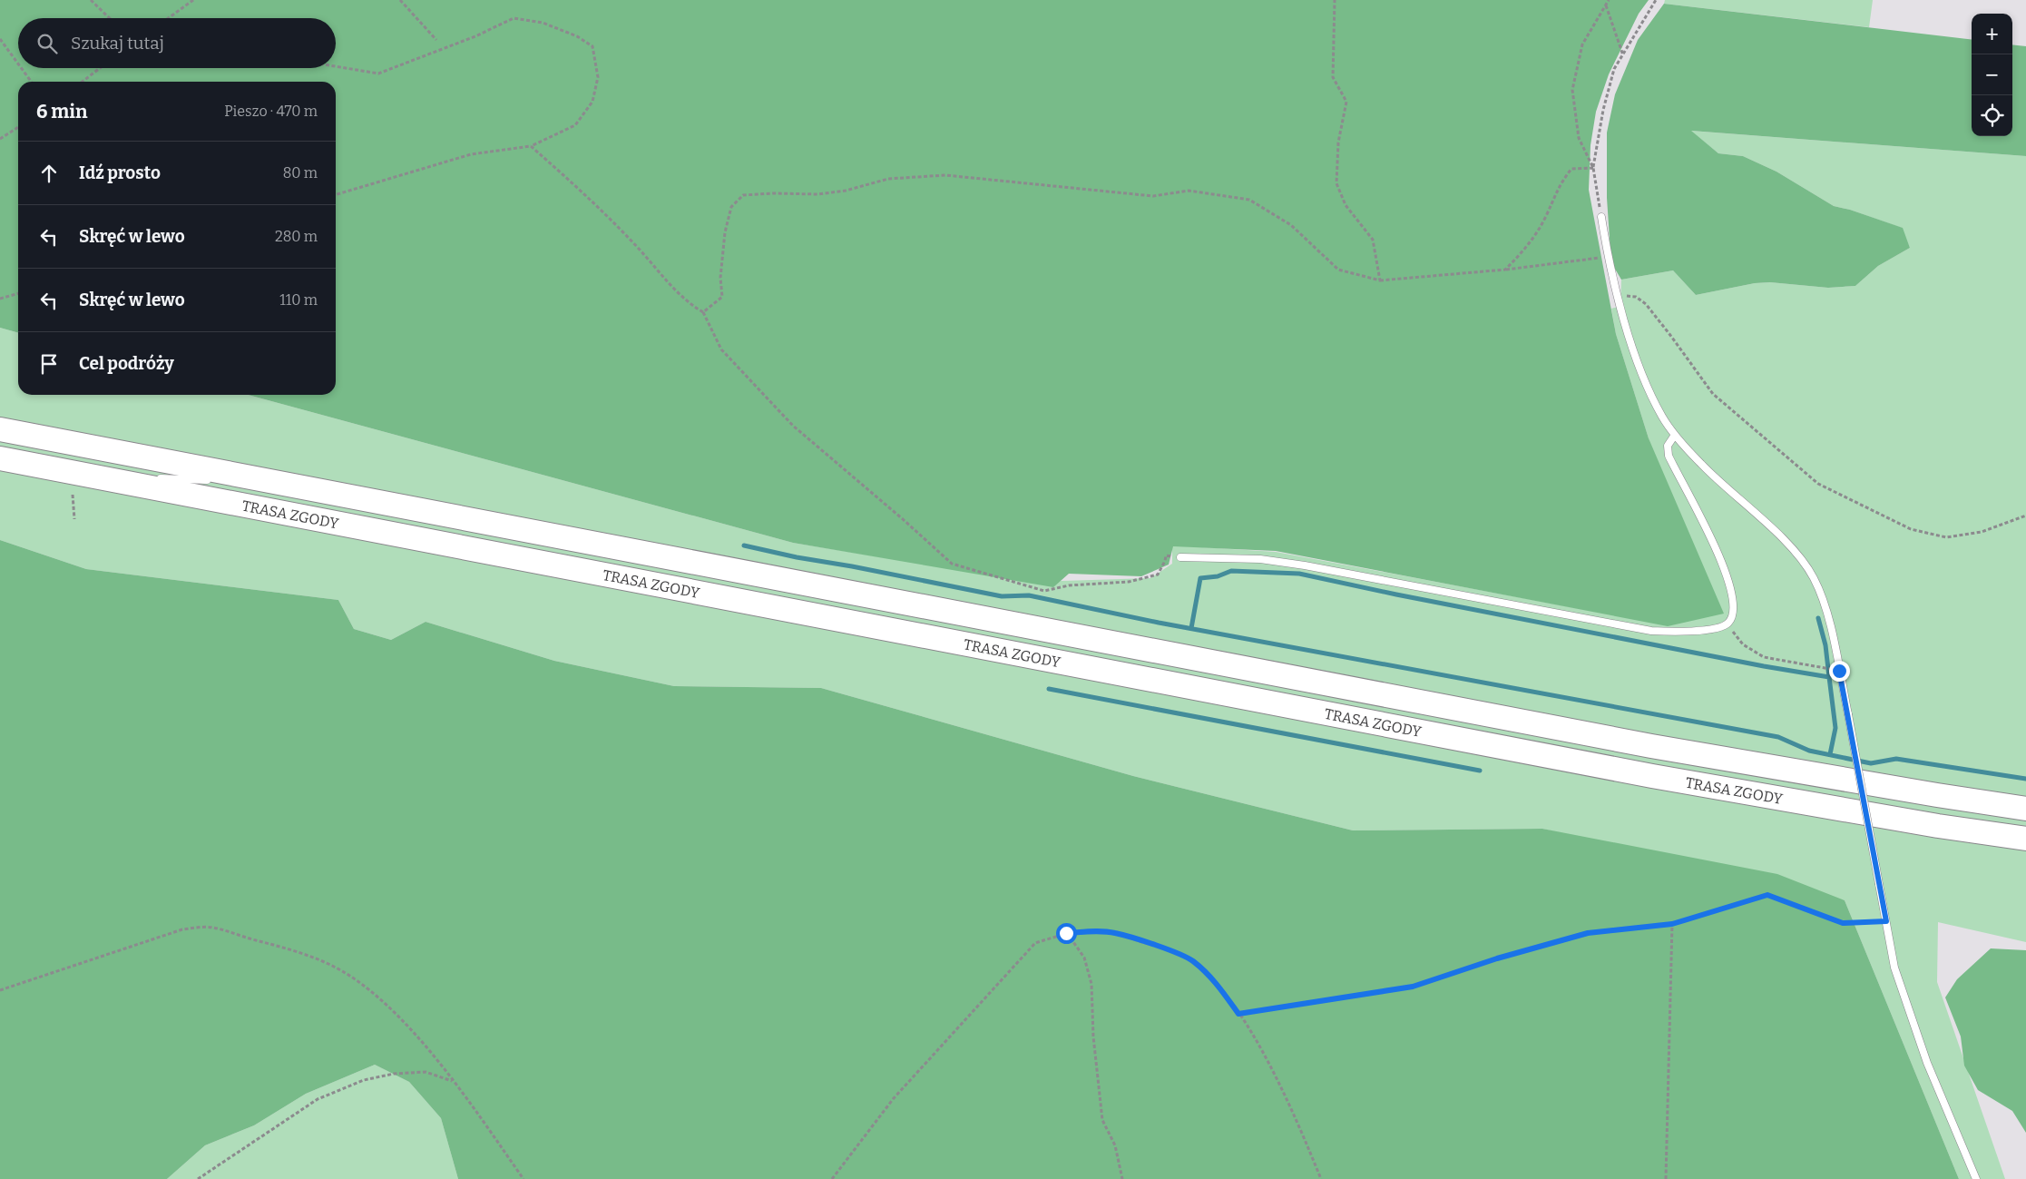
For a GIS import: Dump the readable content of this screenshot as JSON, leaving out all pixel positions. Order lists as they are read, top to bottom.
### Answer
{
  "streets": {
    "highway": ["TRASA ZGODY"]
  },
  "page": {
    "map_buttons": ["+", "−"],
    "search": "Szukaj tutaj",
    "heading": ["6 min", "Pieszo · 470 m"],
    "list": [
      ["Idź prosto", "80 m"],
      ["Skręć w lewo", "280 m"],
      ["Skręć w lewo", "110 m"],
      "Cel podróży"
    ]
  }
}
